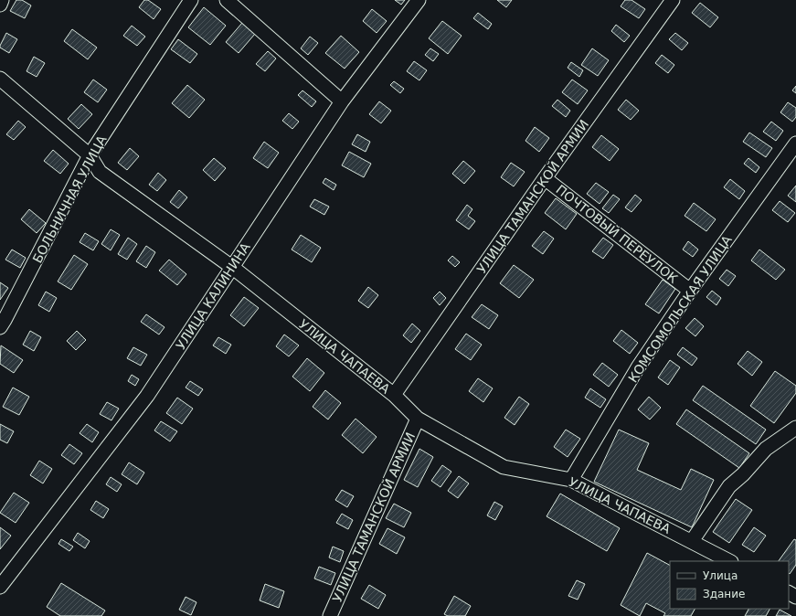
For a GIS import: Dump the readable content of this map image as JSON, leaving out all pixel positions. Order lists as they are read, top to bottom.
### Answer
{
  "streets": {
    "street": [
      "УЛИЦА ТАМАНСКОЙ АРМИИ",
      "БОЛЬНИЧНАЯ УЛИЦА",
      "ПОЧТОВЫЙ ПЕРЕУЛОК",
      "УЛИЦА КАЛИНИНА",
      "КОМСОМОЛЬСКАЯ УЛИЦА",
      "УЛИЦА ЧАПАЕВА"
    ]
  },
  "crossings": [
    ["УЛИЦА ТАМАНСКОЙ АРМИИ", "ПОЧТОВЫЙ ПЕРЕУЛОК"],
    ["УЛИЦА ТАМАНСКОЙ АРМИИ", "УЛИЦА ЧАПАЕВА"],
    ["БОЛЬНИЧНАЯ УЛИЦА", "УЛИЦА ЧАПАЕВА"],
    ["ПОЧТОВЫЙ ПЕРЕУЛОК", "КОМСОМОЛЬСКАЯ УЛИЦА"],
    ["УЛИЦА КАЛИНИНА", "УЛИЦА ЧАПАЕВА"],
    ["КОМСОМОЛЬСКАЯ УЛИЦА", "УЛИЦА ЧАПАЕВА"]
  ],
  "legend": ["Улица", "Здание"]
}
